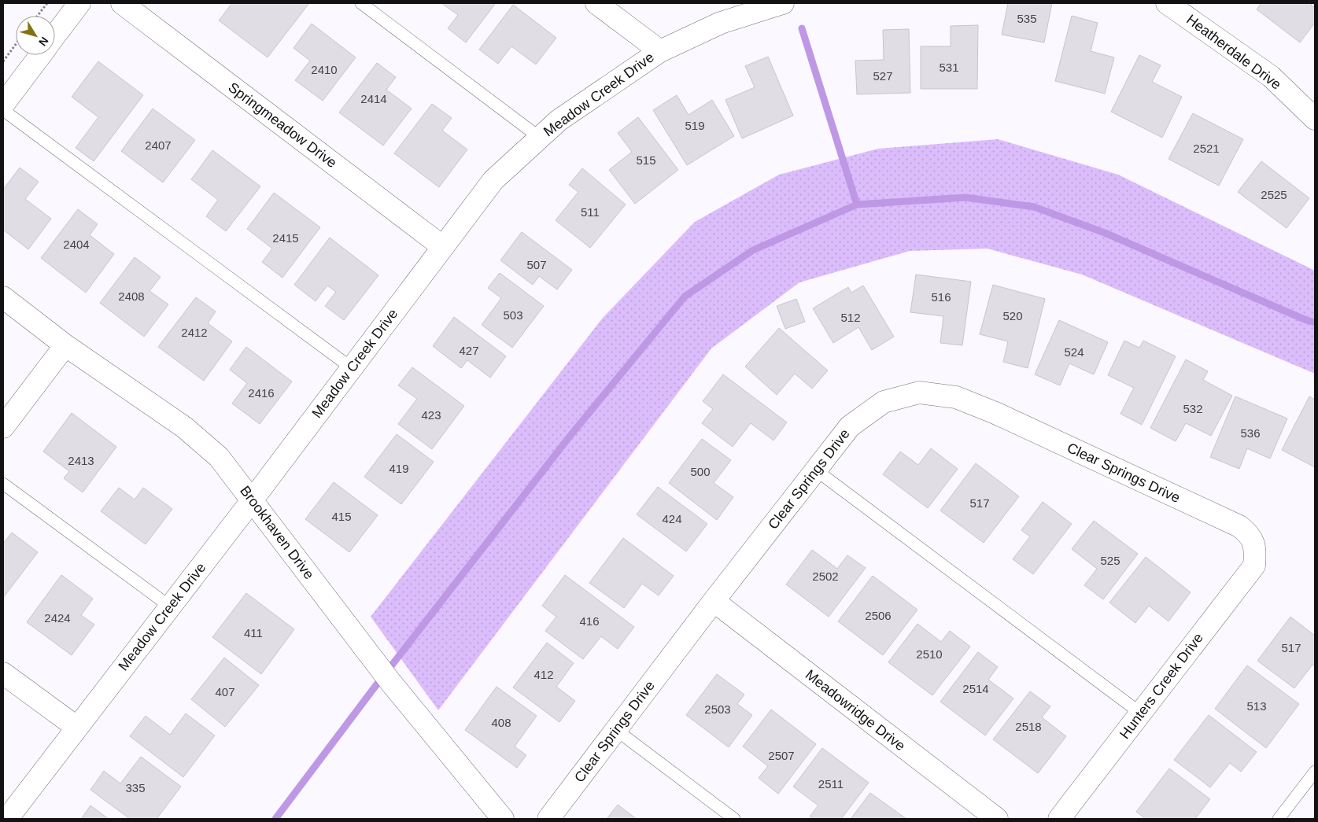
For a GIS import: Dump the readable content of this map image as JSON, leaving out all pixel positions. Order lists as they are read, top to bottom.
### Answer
{
  "streets": {
    "street": [
      "Heatherdale Drive",
      "Meadow Creek Drive",
      "Springmeadow Drive",
      "Clear Springs Drive",
      "Brookhaven Drive",
      "Hunters Creek Drive",
      "Meadowridge Drive"
    ]
  },
  "crossings": [
    ["Meadow Creek Drive", "Springmeadow Drive"],
    ["Meadow Creek Drive", "Brookhaven Drive"],
    ["Clear Springs Drive", "Hunters Creek Drive"],
    ["Clear Springs Drive", "Meadowridge Drive"]
  ],
  "house_numbers": [
    "535",
    "531",
    "2410",
    "527",
    "2414",
    "519",
    "2407",
    "2521",
    "515",
    "2525",
    "511",
    "2415",
    "2404",
    "507",
    "2408",
    "516",
    "503",
    "520",
    "512",
    "2412",
    "427",
    "524",
    "2416",
    "532",
    "423",
    "536",
    "2413",
    "419",
    "500",
    "517",
    "415",
    "424",
    "525",
    "2502",
    "2506",
    "2424",
    "416",
    "411",
    "517",
    "2510",
    "412",
    "2514",
    "407",
    "513",
    "2503",
    "408",
    "2518",
    "2507",
    "2511",
    "335"
  ],
  "north": "bottom right"
}
